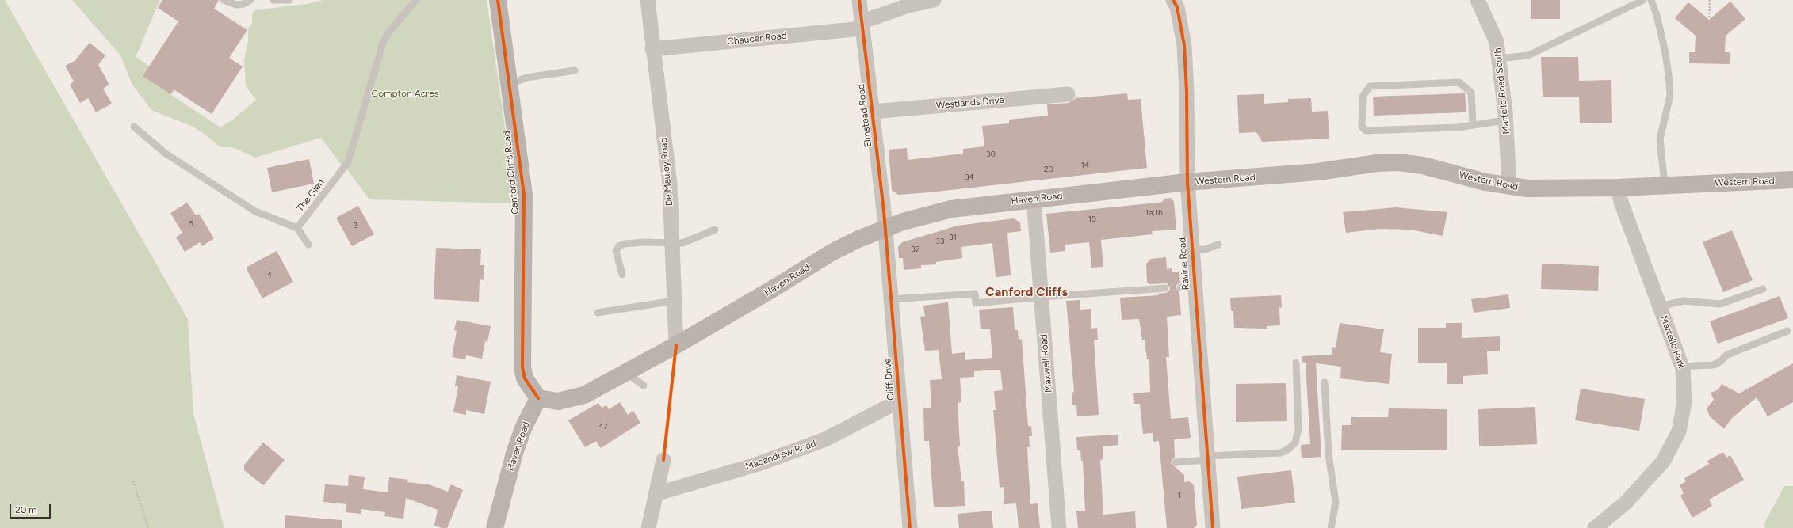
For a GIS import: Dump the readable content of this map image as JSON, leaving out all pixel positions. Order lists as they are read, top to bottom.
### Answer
{
  "streets": {
    "main road": ["Canford Cliffs Road", "Western Road", "Haven Road"],
    "street": [
      "Chaucer Road",
      "Martello Road South",
      "Westlands Drive",
      "Elmstead Road",
      "De Mauley Road",
      "Ravine Road",
      "Martello Park",
      "Maxwell Road",
      "Cliff Drive",
      "Macandrew Road"
    ],
    "lane": ["The Glen"]
  },
  "crossings": [
    ["Chaucer Road", "Elmstead Road"],
    ["Chaucer Road", "De Mauley Road"],
    ["Martello Road South", "Western Road"],
    ["Westlands Drive", "Elmstead Road"],
    ["Elmstead Road", "Haven Road"],
    ["Elmstead Road", "Cliff Drive"],
    ["De Mauley Road", "Haven Road"],
    ["Canford Cliffs Road", "Haven Road"],
    ["Western Road", "Haven Road"],
    ["Western Road", "Ravine Road"],
    ["Western Road", "Martello Park"],
    ["Haven Road", "Ravine Road"],
    ["Haven Road", "Maxwell Road"],
    ["Haven Road", "Cliff Drive"],
    ["Cliff Drive", "Macandrew Road"]
  ],
  "districts": ["Canford Cliffs"],
  "parks": ["Compton Acres"],
  "house_numbers": [
    "30",
    "14",
    "20",
    "34",
    "1a;1b",
    "15",
    "5",
    "2",
    "31",
    "33",
    "37",
    "4",
    "47",
    "1"
  ],
  "scale_bar": "20 m"
}
